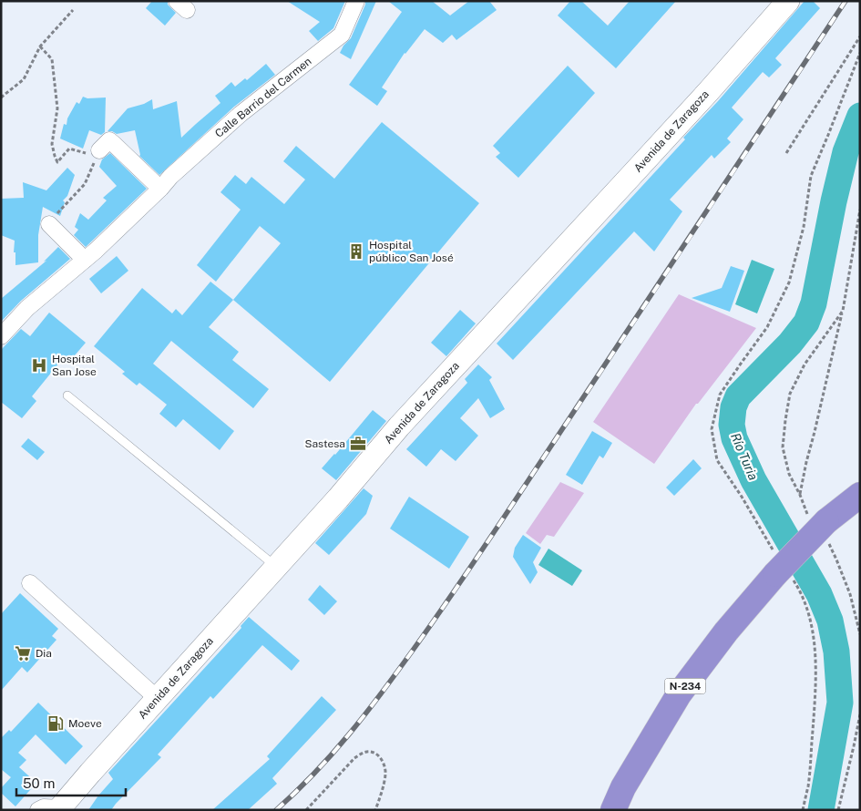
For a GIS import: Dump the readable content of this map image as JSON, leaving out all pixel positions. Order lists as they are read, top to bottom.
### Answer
{
  "streets": {
    "highway": ["N-234"],
    "main road": ["Avenida de Zaragoza"],
    "street": ["Calle Barrio del Carmen"]
  },
  "water": ["Río Turia"],
  "places": {
    "building": ["Hospital público San José"],
    "hospital": ["Hospital San Jose"],
    "office": ["Sastesa"],
    "supermarket": ["Dia"],
    "fuel station": ["Moeve"]
  },
  "scale_bar": "50 m"
}
